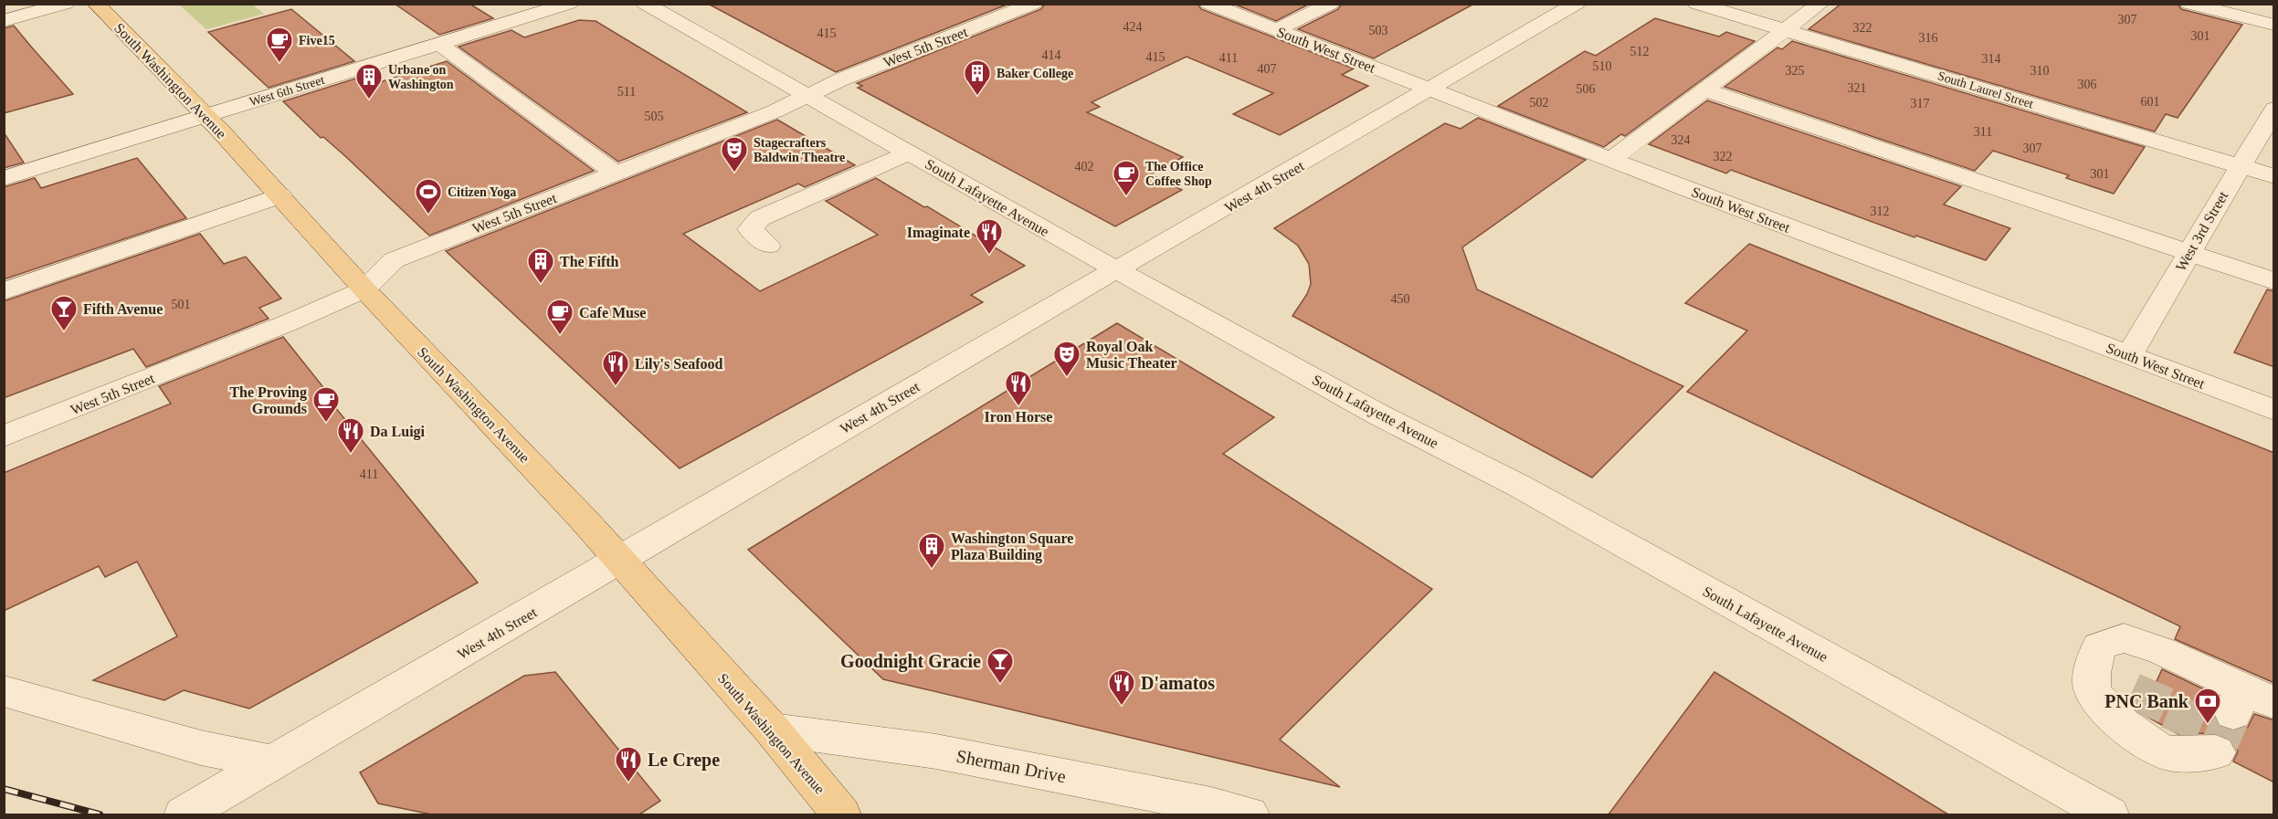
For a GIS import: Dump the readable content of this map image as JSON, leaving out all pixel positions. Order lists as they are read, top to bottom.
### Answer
{
  "streets": {
    "main road": ["South Washington Avenue"],
    "street": [
      "West 5th Street",
      "South West Street",
      "South Laurel Street",
      "West 6th Street",
      "West 4th Street",
      "South Lafayette Avenue",
      "West 3rd Street",
      "Sherman Drive"
    ]
  },
  "crossings": [
    ["West 5th Street", "South Washington Avenue"],
    ["West 5th Street", "South Lafayette Avenue"],
    ["South West Street", "West 4th Street"],
    ["South West Street", "West 3rd Street"],
    ["South Washington Avenue", "West 6th Street"],
    ["South Washington Avenue", "West 4th Street"],
    ["South Washington Avenue", "Sherman Drive"],
    ["South Laurel Street", "West 3rd Street"],
    ["West 4th Street", "South Lafayette Avenue"]
  ],
  "places": {
    "cafe": [
      "Five15",
      "The Office Coffee Shop",
      "Cafe Muse",
      "The Proving Grounds"
    ],
    "building": [
      "Baker College",
      "Urbane on Washington",
      "The Fifth",
      "Washington Square Plaza Building"
    ],
    "theatre": ["Stagecrafters Baldwin Theatre", "Royal Oak Music Theater"],
    "sports": ["Citizen Yoga"],
    "restaurant": [
      "Imaginate",
      "Lily's Seafood",
      "Iron Horse",
      "Da Luigi",
      "D'amatos",
      "Le Crepe"
    ],
    "bar": ["Fifth Avenue", "Goodnight Gracie"],
    "bank": ["PNC Bank"]
  },
  "house_numbers": [
    "307",
    "424",
    "322",
    "503",
    "415",
    "301",
    "316",
    "512",
    "414",
    "415",
    "411",
    "314",
    "510",
    "407",
    "325",
    "310",
    "306",
    "321",
    "506",
    "511",
    "601",
    "502",
    "317",
    "505",
    "311",
    "324",
    "307",
    "322",
    "402",
    "301",
    "312",
    "450",
    "501",
    "411"
  ]
}
